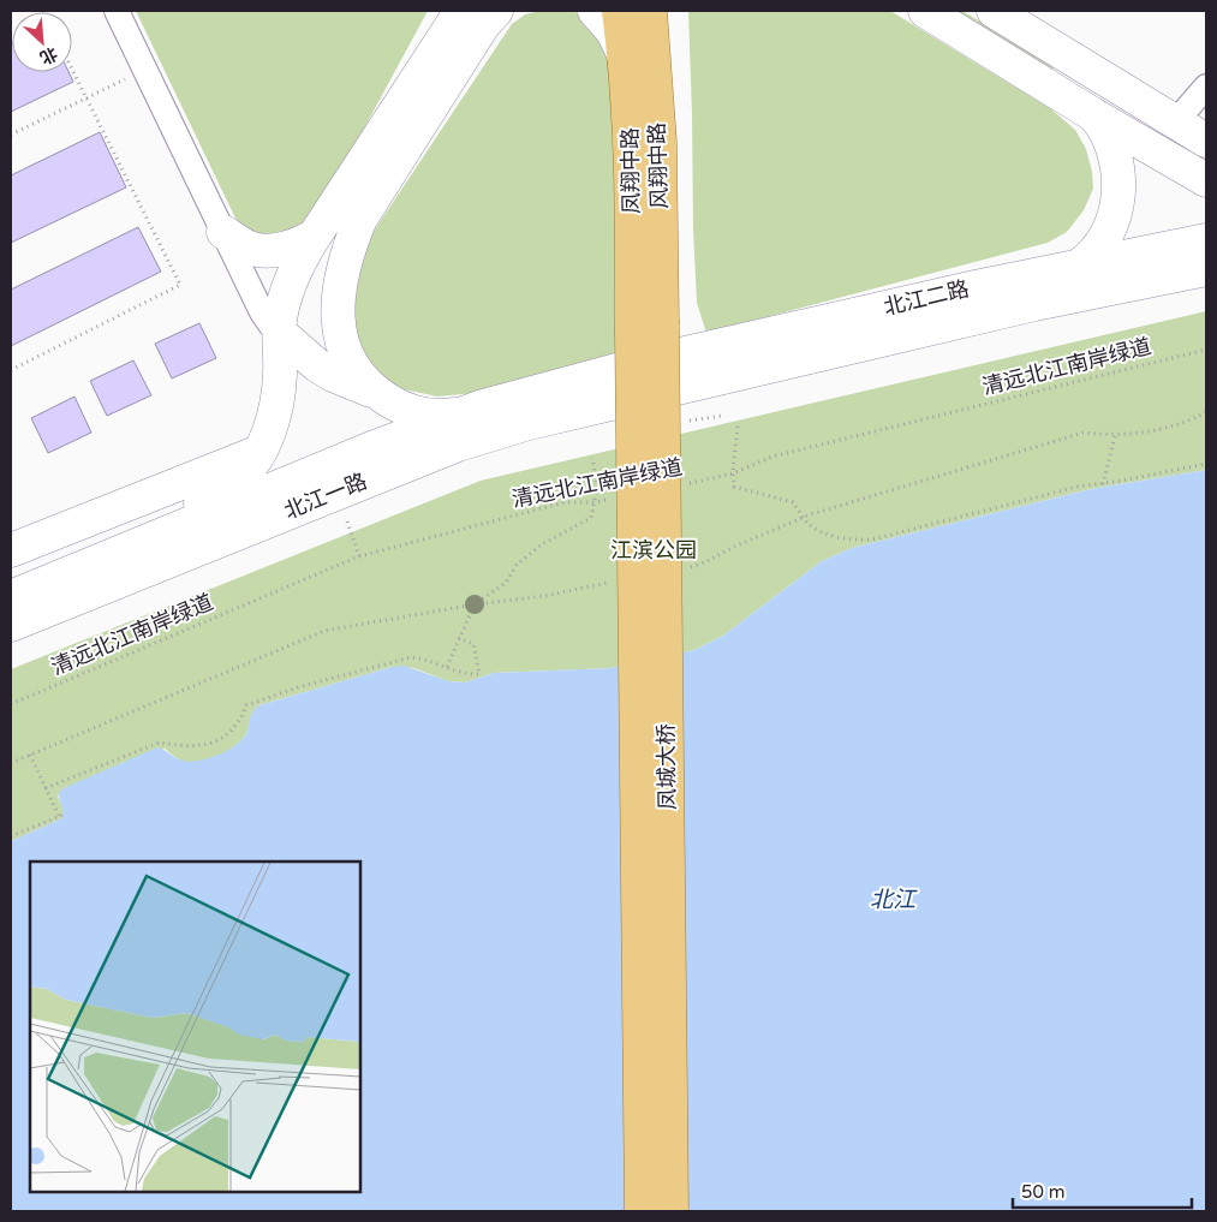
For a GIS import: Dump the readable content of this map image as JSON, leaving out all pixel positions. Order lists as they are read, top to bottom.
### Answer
{
  "streets": {
    "main road": [
      "风翔中路",
      "凤翔中路",
      "北江二路",
      "北江一路",
      "凤城大桥"
    ],
    "path": ["清远北江南岸绿道"]
  },
  "crossings": [
    ["风翔中路", "凤翔中路"],
    ["风翔中路", "凤城大桥"],
    ["凤翔中路", "凤城大桥"],
    ["北江二路", "北江一路"]
  ],
  "water": ["北江"],
  "parks": ["江滨公园"],
  "scale_bar": "50 m",
  "north": "bottom right"
}
